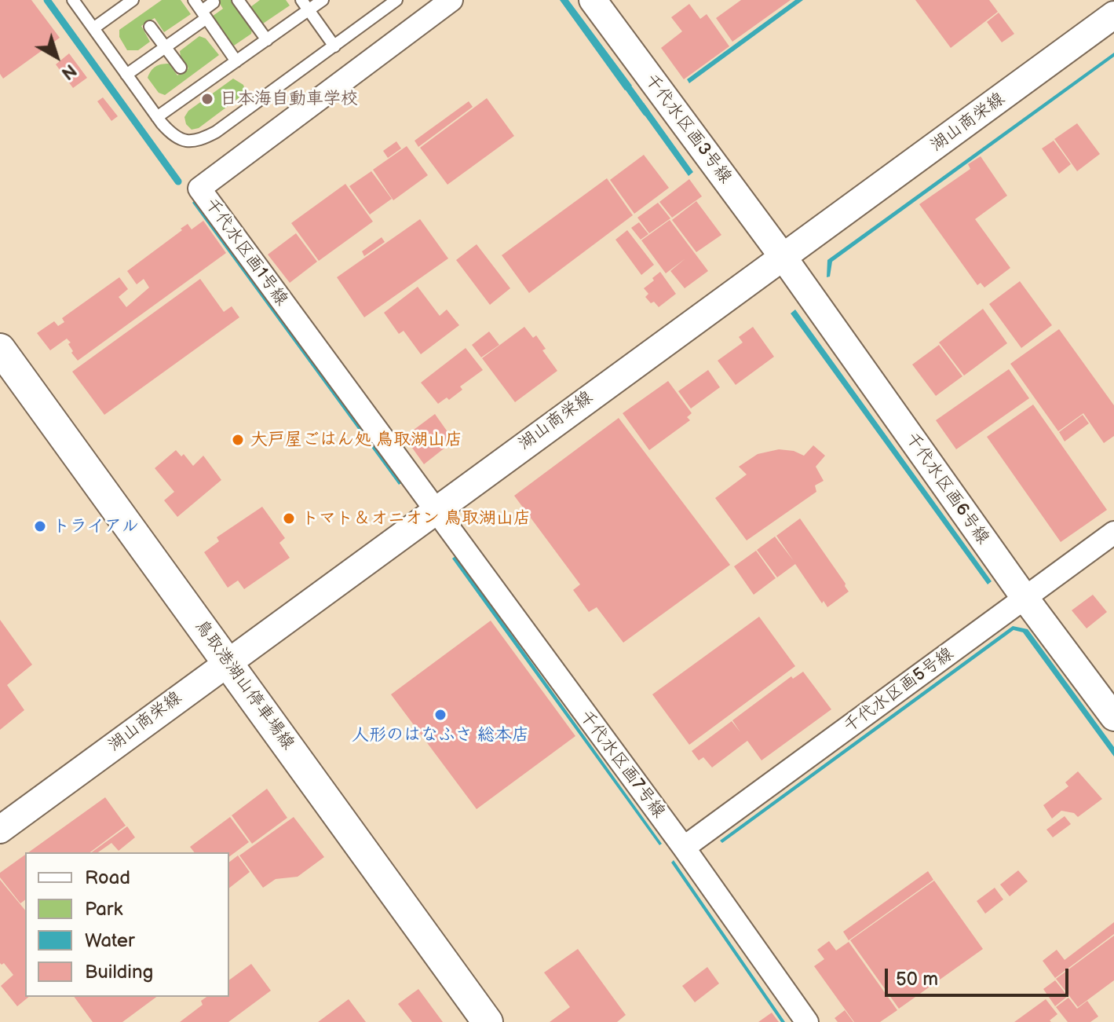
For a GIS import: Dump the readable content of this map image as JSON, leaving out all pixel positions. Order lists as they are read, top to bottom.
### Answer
{
  "streets": {
    "main road": ["鳥取港湖山停車場線"],
    "street": [
      "湖山商栄線",
      "千代水区画3号線",
      "千代水区画1号線",
      "千代水区画6号線",
      "千代水区画5号線",
      "千代水区画7号線"
    ]
  },
  "crossings": [
    ["湖山商栄線", "千代水区画3号線"],
    ["湖山商栄線", "千代水区画1号線"],
    ["湖山商栄線", "千代水区画6号線"],
    ["湖山商栄線", "鳥取港湖山停車場線"],
    ["湖山商栄線", "千代水区画7号線"],
    ["千代水区画3号線", "千代水区画6号線"],
    ["千代水区画1号線", "千代水区画7号線"],
    ["千代水区画6号線", "千代水区画5号線"],
    ["千代水区画5号線", "千代水区画7号線"]
  ],
  "places": [
    "日本海自動車学校",
    "大戸屋ごはん処 鳥取湖山店",
    "トマト＆オニオン 鳥取湖山店",
    "トライアル",
    "人形のはなふさ 総本店"
  ],
  "legend": [
    "Road",
    "Park",
    "Water",
    "Building"
  ],
  "scale_bar": "50 m",
  "north": "bottom right"
}
